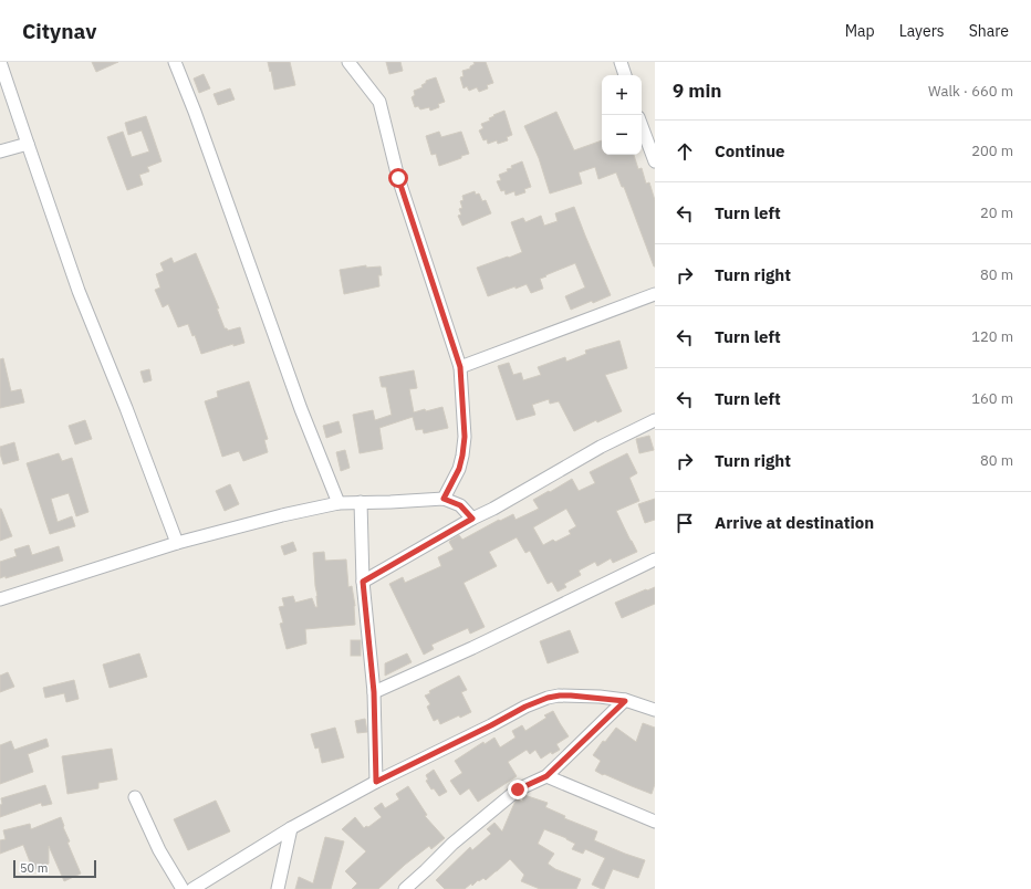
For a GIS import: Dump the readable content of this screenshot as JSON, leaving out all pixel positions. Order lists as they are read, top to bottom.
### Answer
{
  "scale_bar": "50 m",
  "page": {
    "header": "Citynav",
    "nav": ["Map", "Layers", "Share"],
    "heading": ["9 min", "Walk · 660 m"],
    "map_buttons": ["+", "−"],
    "list": [
      ["Continue", "200 m"],
      ["Turn left", "20 m"],
      ["Turn right", "80 m"],
      ["Turn left", "120 m"],
      ["Turn left", "160 m"],
      ["Turn right", "80 m"],
      "Arrive at destination"
    ],
    "scale": "50 m"
  }
}
